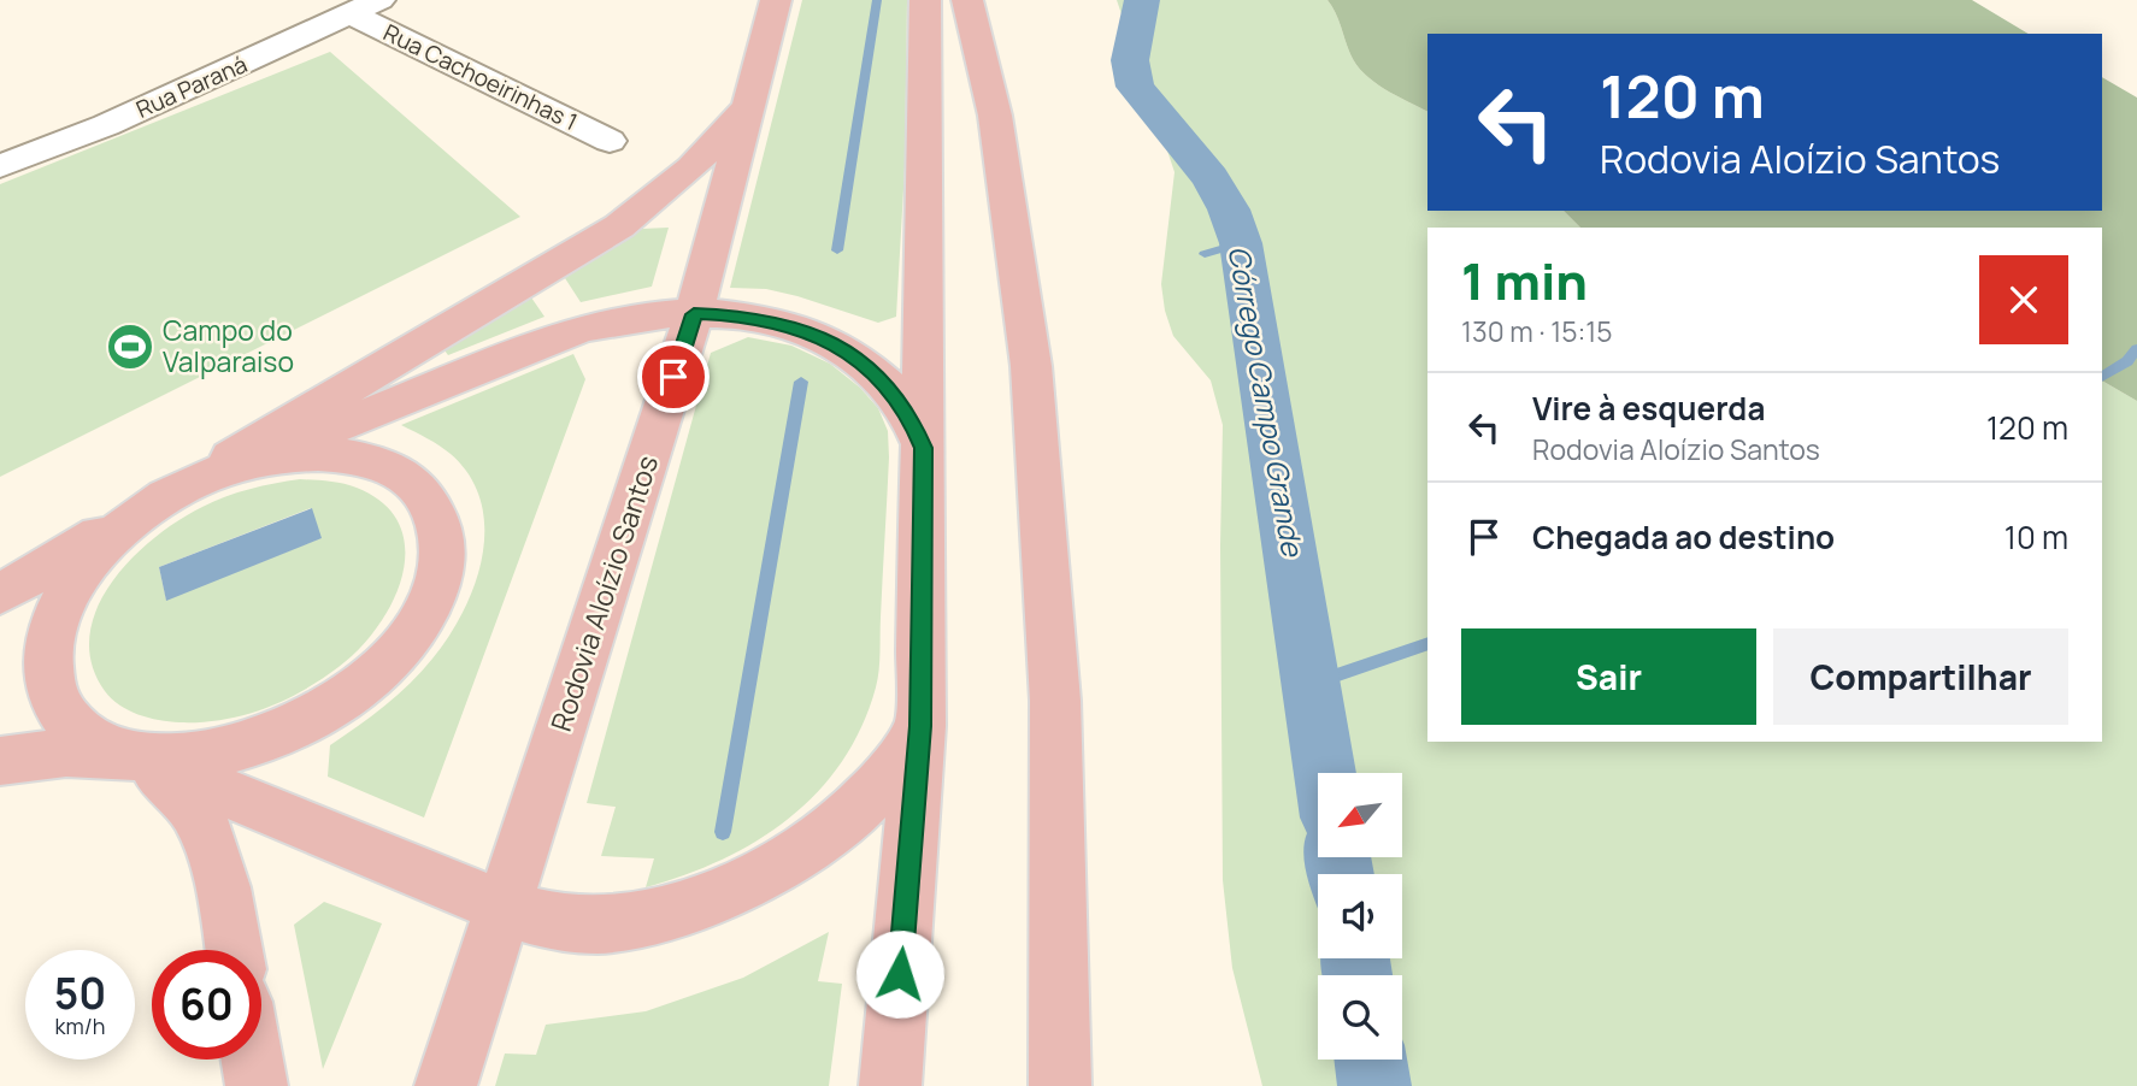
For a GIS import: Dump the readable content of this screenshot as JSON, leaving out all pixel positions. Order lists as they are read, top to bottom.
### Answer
{
  "streets": {
    "main road": ["Rodovia Aloízio Santos"],
    "street": ["Rua Cachoeirinhas 1", "Rua Paraná"]
  },
  "crossings": [
    ["Rua Cachoeirinhas 1", "Rua Paraná"]
  ],
  "water": ["Córrego Campo Grande"],
  "places": {
    "sports": ["Campo do Valparaiso"]
  },
  "north": "bottom left",
  "page": {
    "turn": ["120 m", "Rodovia Aloízio Santos"],
    "heading": ["1 min", "130 m · 15:15"],
    "list": [
      {
        "name": "Vire à esquerda",
        "note": "Rodovia Aloízio Santos",
        "value": "120 m"
      },
      {
        "name": "Chegada ao destino",
        "value": "10 m"
      }
    ],
    "buttons": ["Sair", "Compartilhar"],
    "speed": "50 km/h",
    "limit": "60"
  }
}
